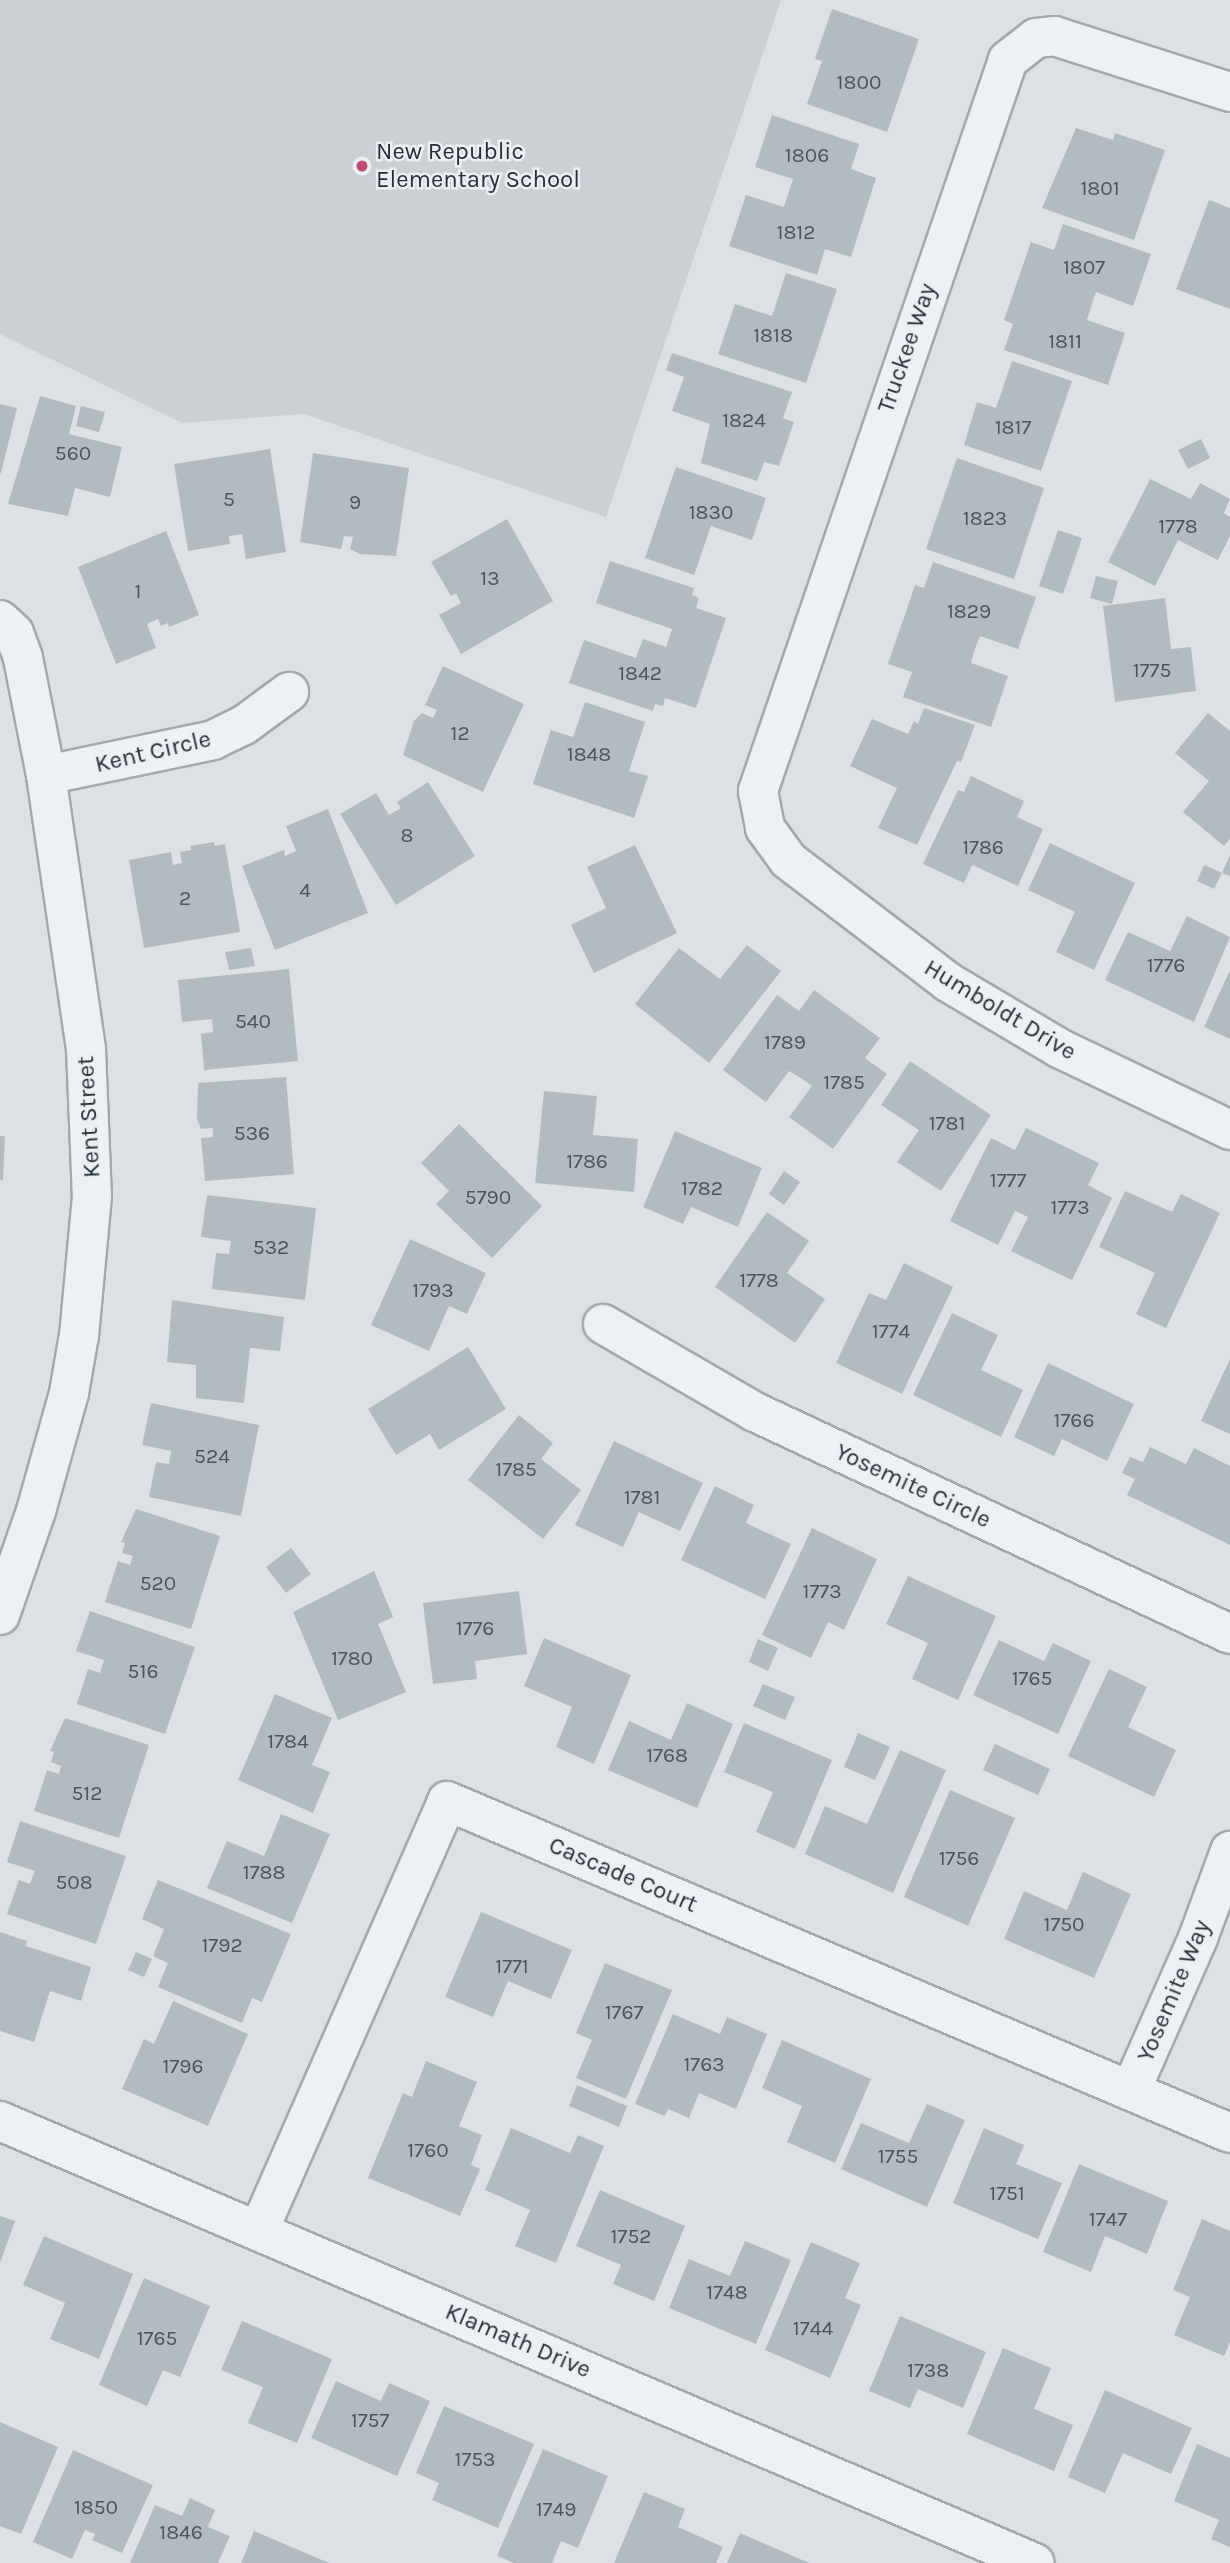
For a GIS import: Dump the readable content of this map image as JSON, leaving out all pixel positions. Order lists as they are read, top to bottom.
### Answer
{
  "streets": {
    "street": [
      "Truckee Way",
      "Kent Circle",
      "Humboldt Drive",
      "Kent Street",
      "Yosemite Circle",
      "Cascade Court",
      "Yosemite Way",
      "Klamath Drive"
    ]
  },
  "crossings": [
    ["Truckee Way", "Humboldt Drive"],
    ["Kent Circle", "Kent Street"],
    ["Cascade Court", "Yosemite Way"],
    ["Cascade Court", "Klamath Drive"]
  ],
  "places": ["New Republic Elementary School"],
  "house_numbers": [
    "1800",
    "1806",
    "1801",
    "1812",
    "1807",
    "1818",
    "1811",
    "1824",
    "1817",
    "560",
    "5",
    "9",
    "1830",
    "1823",
    "1778",
    "13",
    "1",
    "1829",
    "1775",
    "1842",
    "12",
    "1848",
    "8",
    "1786",
    "4",
    "2",
    "1776",
    "540",
    "1789",
    "1785",
    "1781",
    "536",
    "1786",
    "1777",
    "1782",
    "5790",
    "1773",
    "532",
    "1778",
    "1793",
    "1774",
    "1766",
    "524",
    "1785",
    "1781",
    "520",
    "1773",
    "1776",
    "1780",
    "516",
    "1765",
    "1784",
    "1768",
    "512",
    "1756",
    "1788",
    "508",
    "1750",
    "1792",
    "1771",
    "1767",
    "1763",
    "1796",
    "1760",
    "1755",
    "1751",
    "1747",
    "1752",
    "1748",
    "1744",
    "1765",
    "1738",
    "1757",
    "1753",
    "1850",
    "1749",
    "1846"
  ]
}
